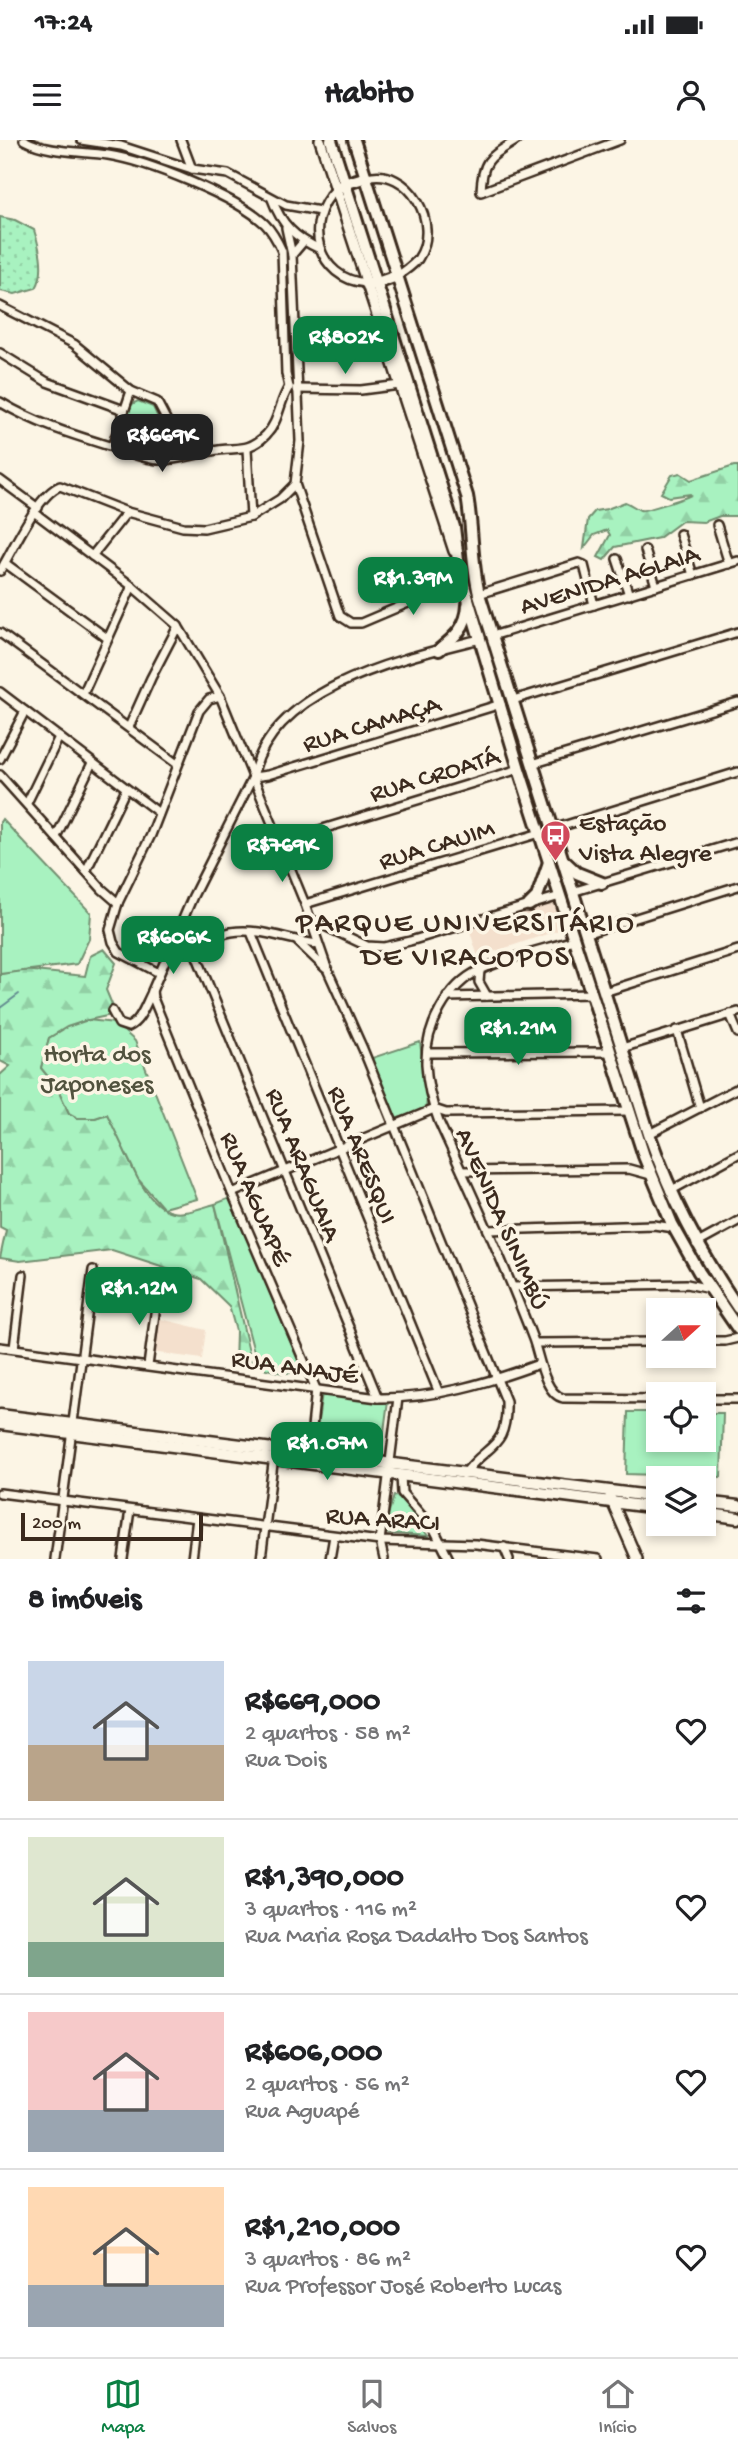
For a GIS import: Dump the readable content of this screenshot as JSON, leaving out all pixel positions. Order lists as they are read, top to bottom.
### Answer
{
  "streets": {
    "street": [
      "AVENIDA AGLAIA",
      "RUA CAMAÇA",
      "RUA CROATÁ",
      "RUA CAUIM",
      "RUA ARESQUI",
      "RUA ARAGUAIA",
      "RUA AGUAPÉ",
      "AVENIDA SINIMBÚ",
      "RUA ANAJÉ",
      "RUA ARACI"
    ]
  },
  "crossings": [
    ["AVENIDA AGLAIA", "RUA CAMAÇA"],
    ["RUA ARESQUI", "RUA ANAJÉ"],
    ["RUA ARAGUAIA", "RUA ANAJÉ"],
    ["RUA AGUAPÉ", "RUA ANAJÉ"],
    ["AVENIDA SINIMBÚ", "RUA ANAJÉ"]
  ],
  "districts": ["PARQUE UNIVERSITÁRIO DE VIRACOPOS"],
  "parks": ["Horta dos Japoneses"],
  "places": {
    "bus stop": ["Estação Vista Alegre"]
  },
  "scale_bar": "200 m",
  "north": "right",
  "page": {
    "status": "17:24",
    "header": "Habito",
    "price": [
      "R$802K",
      "R$669K",
      "R$1.39M",
      "R$769K",
      "R$606K",
      "R$1.21M",
      "R$1.12M",
      "R$1.07M"
    ],
    "scale": "200 m",
    "heading": "8 imóveis",
    "list": [
      {
        "name": "R$669,000",
        "note": "2 quartos · 58 m² · Rua Dois"
      },
      {
        "name": "R$1,390,000",
        "note": "3 quartos · 116 m² · Rua Maria Rosa Dadalto Dos Santos"
      },
      {
        "name": "R$606,000",
        "note": "2 quartos · 56 m² · Rua Aguapé"
      },
      {
        "name": "R$1,210,000",
        "note": "3 quartos · 86 m² · Rua Professor José Roberto Lucas"
      }
    ],
    "tabs": ["Mapa", "Salvos", "Início"]
  }
}
